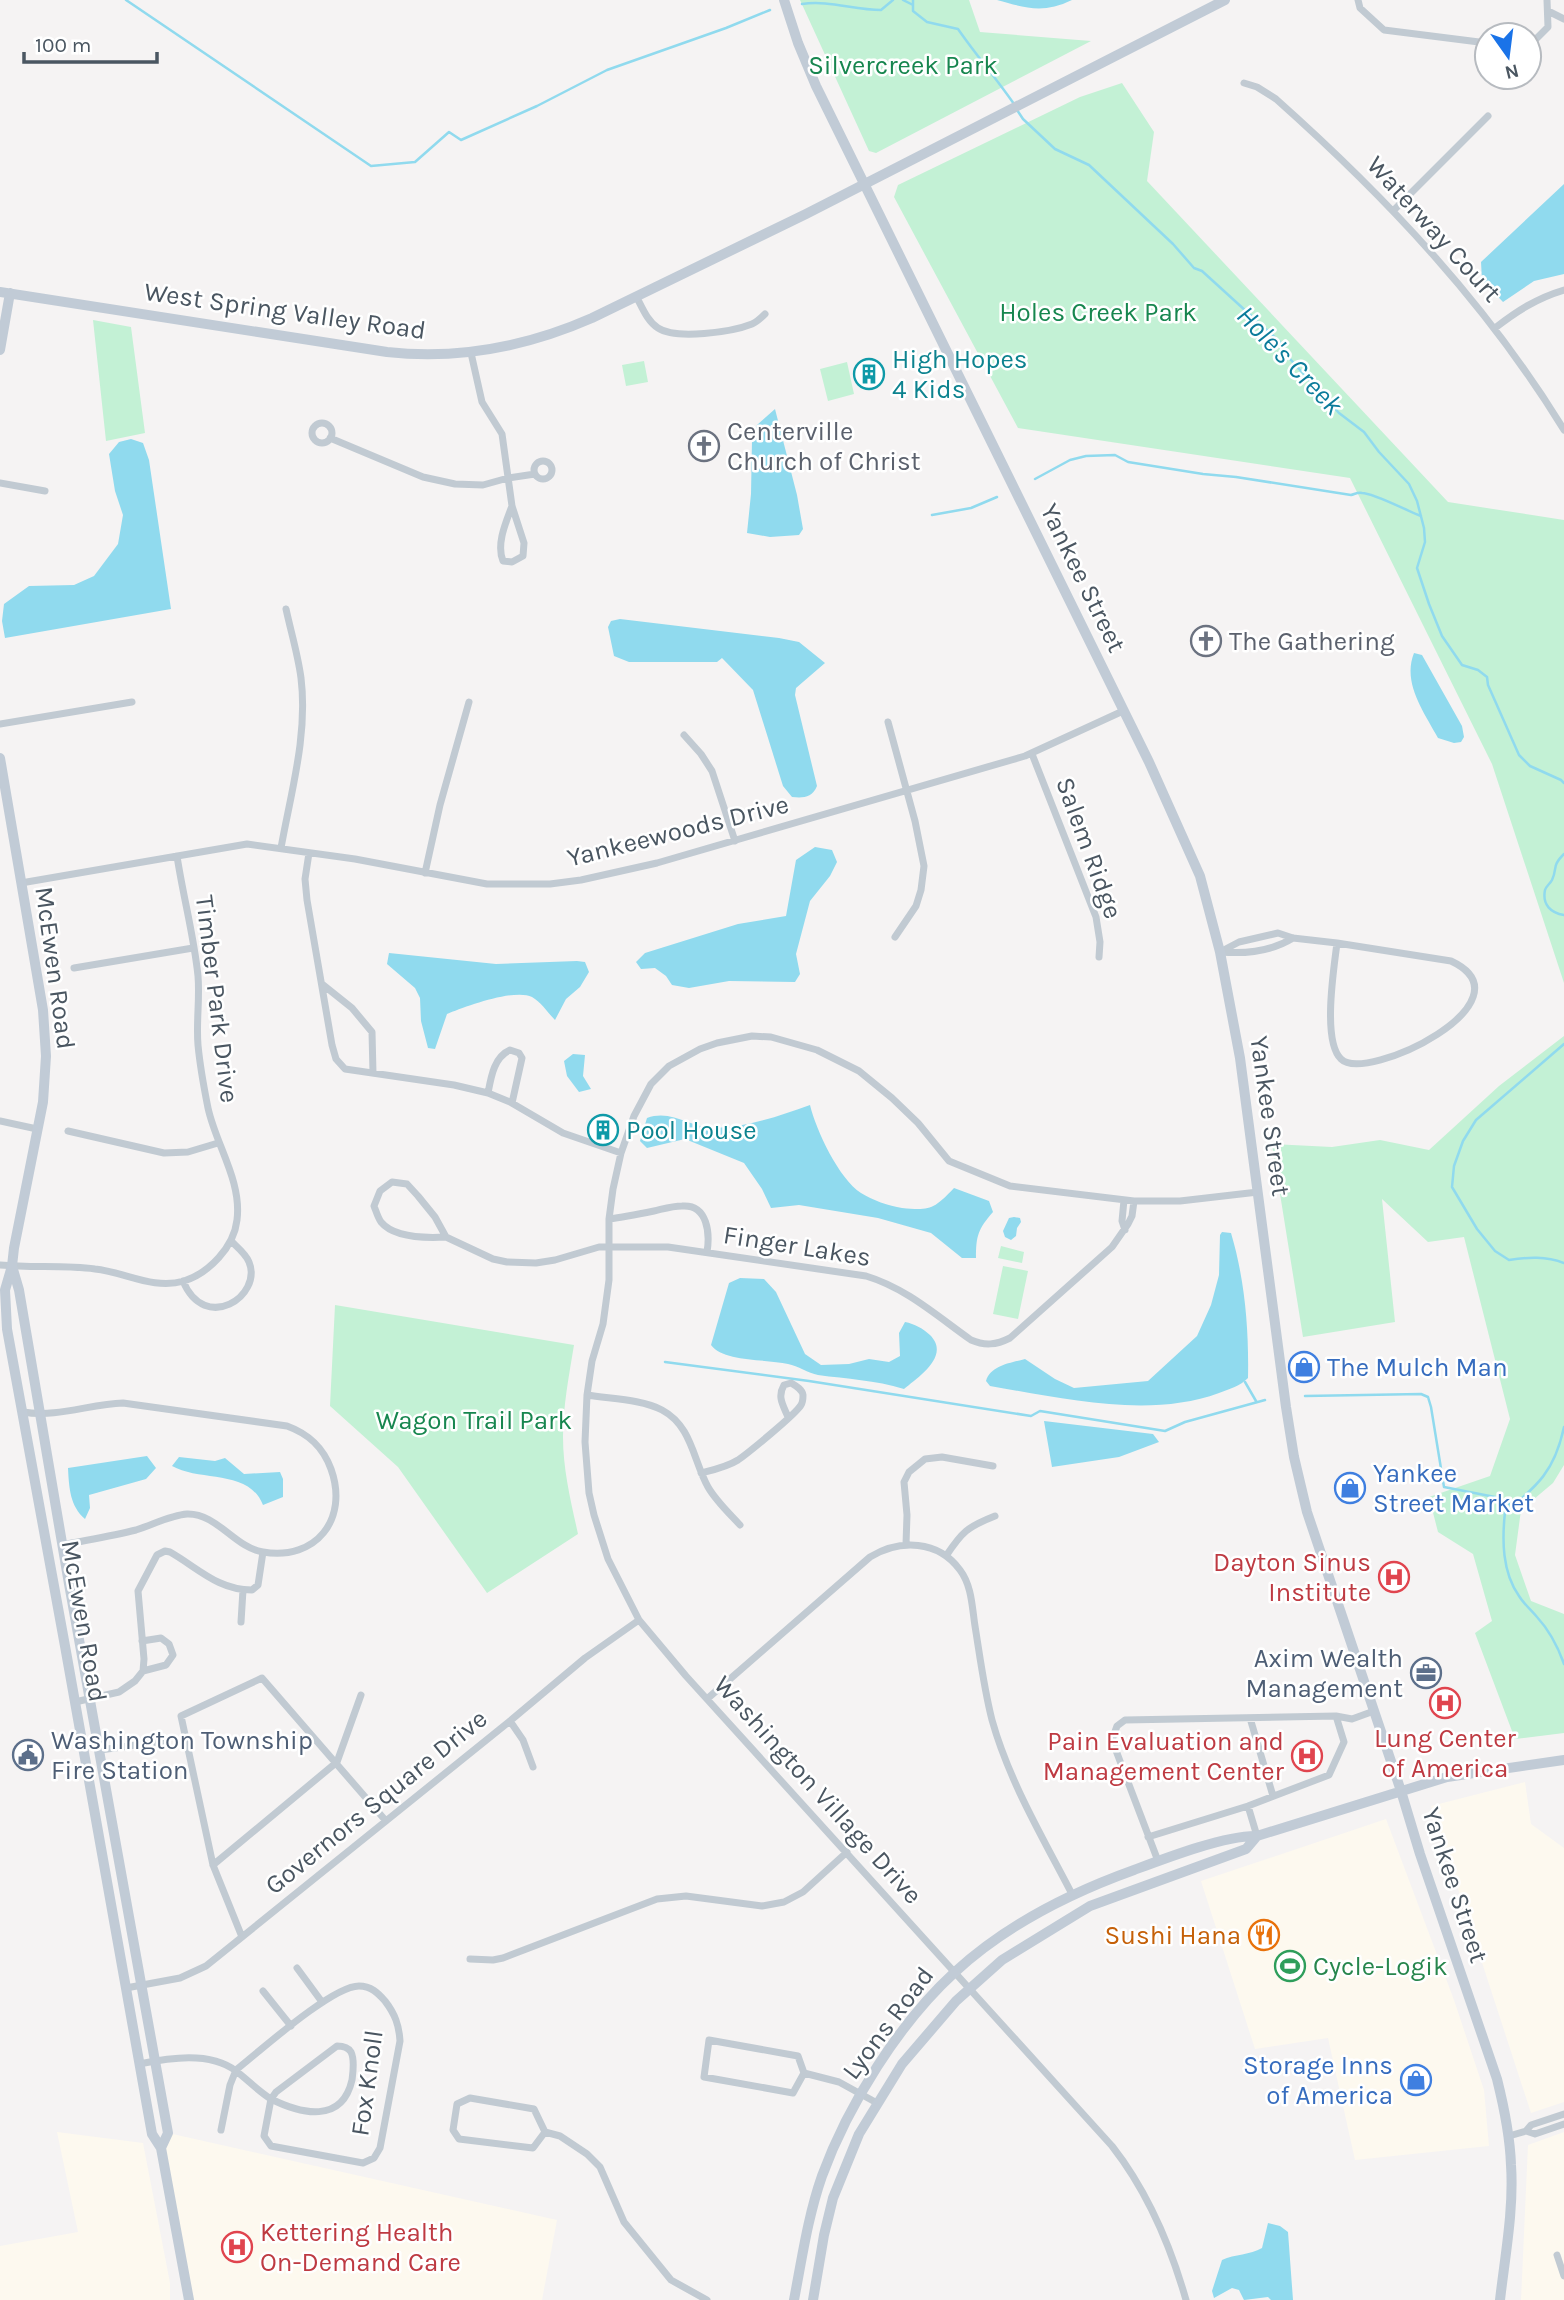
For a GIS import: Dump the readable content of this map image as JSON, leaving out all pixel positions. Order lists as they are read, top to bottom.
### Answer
{
  "streets": {
    "street": [
      "Waterway Court",
      "West Spring Valley Road",
      "Yankee Street",
      "Yankeewoods Drive",
      "Salem Ridge",
      "McEwen Road",
      "Timber Park Drive",
      "Finger Lakes",
      "Washington Village Drive",
      "Governors Square Drive",
      "Lyons Road",
      "Fox Knoll"
    ]
  },
  "crossings": [
    ["West Spring Valley Road", "Yankee Street"],
    ["Yankee Street", "Yankeewoods Drive"],
    ["Yankee Street", "Washington Village Drive"],
    ["Yankee Street", "Lyons Road"],
    ["Yankeewoods Drive", "Salem Ridge"],
    ["Yankeewoods Drive", "McEwen Road"],
    ["Yankeewoods Drive", "Timber Park Drive"],
    ["McEwen Road", "Governors Square Drive"],
    ["Finger Lakes", "Washington Village Drive"],
    ["Washington Village Drive", "Governors Square Drive"],
    ["Washington Village Drive", "Lyons Road"]
  ],
  "water": ["Hole's Creek"],
  "parks": ["Silvercreek Park", "Holes Creek Park", "Wagon Trail Park"],
  "places": {
    "building": ["High Hopes 4 Kids", "Pool House"],
    "church": ["Centerville Church of Christ", "The Gathering"],
    "shop": ["The Mulch Man", "Yankee Street Market", "Storage Inns of America"],
    "hospital": [
      "Dayton Sinus Institute",
      "Lung Center of America",
      "Pain Evaluation and Management Center",
      "Kettering Health On-Demand Care"
    ],
    "office": ["Axim Wealth Management"],
    "public building": ["Washington Township Fire Station"],
    "restaurant": ["Sushi Hana"],
    "sports": ["Cycle-Logik"]
  },
  "scale_bar": "100 m",
  "north": "bottom"
}
